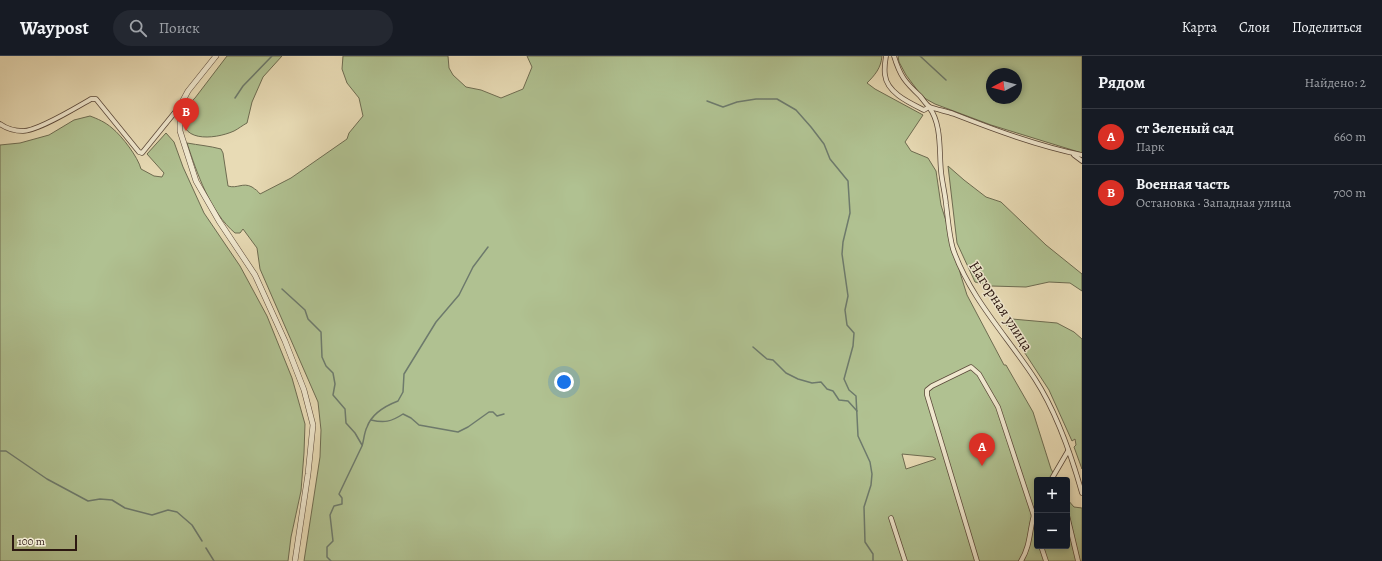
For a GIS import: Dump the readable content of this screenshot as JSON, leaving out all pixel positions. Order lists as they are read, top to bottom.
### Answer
{
  "streets": {
    "street": ["Нагорная улица"]
  },
  "scale_bar": "100 m",
  "north": "left",
  "page": {
    "header": "Waypost",
    "search": "Поиск",
    "nav": ["Карта", "Слои", "Поделиться"],
    "heading": ["Рядом", "Найдено: 2"],
    "pins": ["B", "A"],
    "list": [
      {
        "mark": "A",
        "name": "ст Зеленый сад",
        "note": "Парк",
        "value": "660 m"
      },
      {
        "mark": "B",
        "name": "Военная часть",
        "note": "Остановка · Западная улица",
        "value": "700 m"
      }
    ],
    "map_buttons": ["+", "−"],
    "scale": "100 m"
  }
}
